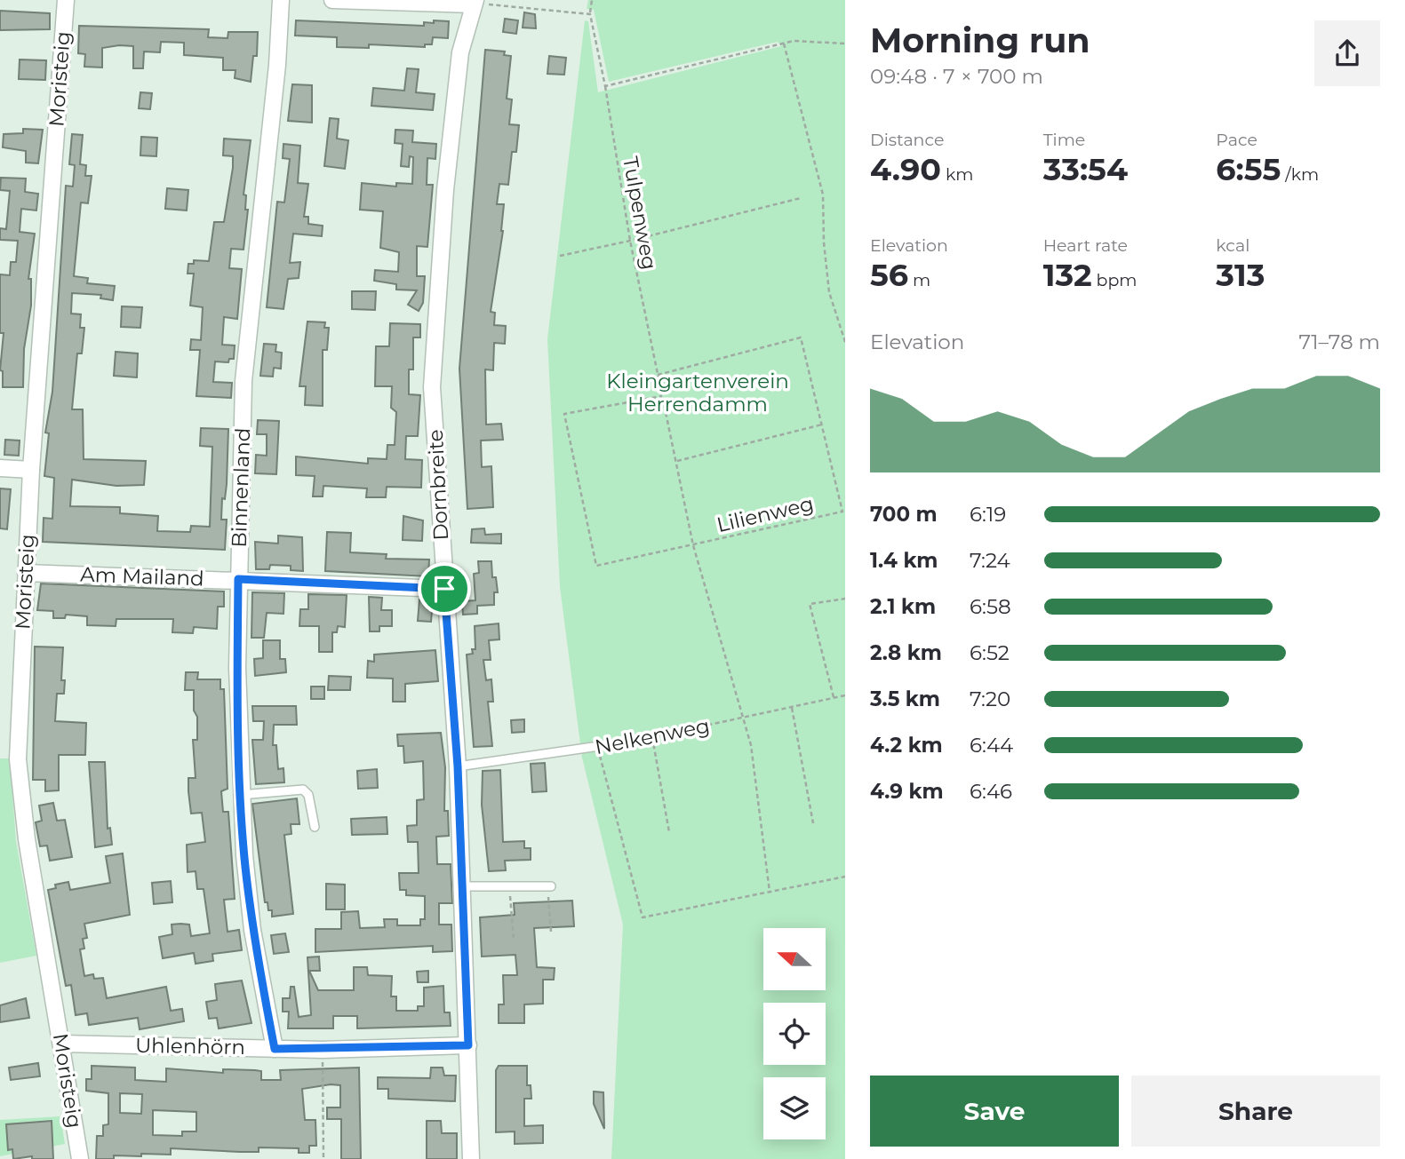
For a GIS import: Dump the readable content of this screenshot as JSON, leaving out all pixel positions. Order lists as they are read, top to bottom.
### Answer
{
  "streets": {
    "street": [
      "Moristeig",
      "Dornbreite",
      "Binnenland",
      "Am Mailand",
      "Uhlenhörn"
    ],
    "lane": ["Nelkenweg"],
    "path": ["Tulpenweg", "Lilienweg"]
  },
  "crossings": [
    ["Moristeig", "Am Mailand"],
    ["Moristeig", "Uhlenhörn"],
    ["Tulpenweg", "Lilienweg"],
    ["Tulpenweg", "Nelkenweg"],
    ["Dornbreite", "Am Mailand"],
    ["Dornbreite", "Nelkenweg"],
    ["Dornbreite", "Uhlenhörn"],
    ["Binnenland", "Am Mailand"],
    ["Binnenland", "Uhlenhörn"]
  ],
  "parks": ["Kleingartenverein Herrendamm"],
  "north": "left",
  "page": {
    "heading": ["Morning run", "09:48 · 7 × 700 m"],
    "stats": [
      ["Distance", "4.90 km"],
      ["Time", "33:54"],
      ["Pace", "6:55 /km"],
      ["Elevation", "56 m"],
      ["Heart rate", "132 bpm"],
      ["kcal", "313"]
    ],
    "chart": ["Elevation", "71–78 m"],
    "list": [
      {
        "name": "700 m",
        "note": "6:19"
      },
      {
        "name": "1.4 km",
        "note": "7:24"
      },
      {
        "name": "2.1 km",
        "note": "6:58"
      },
      {
        "name": "2.8 km",
        "note": "6:52"
      },
      {
        "name": "3.5 km",
        "note": "7:20"
      },
      {
        "name": "4.2 km",
        "note": "6:44"
      },
      {
        "name": "4.9 km",
        "note": "6:46"
      }
    ],
    "buttons": ["Save", "Share"]
  }
}
